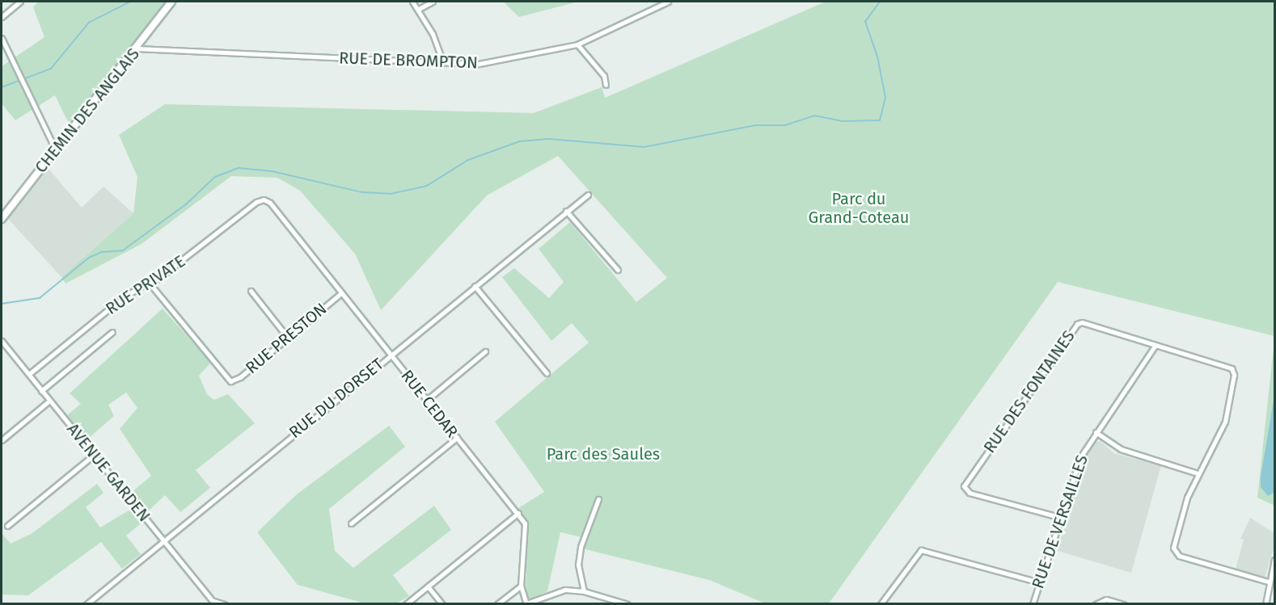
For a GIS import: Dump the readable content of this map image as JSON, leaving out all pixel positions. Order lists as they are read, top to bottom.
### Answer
{
  "streets": {
    "street": [
      "RUE DE BROMPTON",
      "CHEMIN DES ANGLAIS",
      "RUE PRIVATE",
      "RUE PRESTON",
      "RUE DES FONTAINES",
      "RUE DU DORSET",
      "RUE CEDAR",
      "AVENUE GARDEN",
      "RUE DE VERSAILLES"
    ]
  },
  "crossings": [
    ["RUE DE BROMPTON", "CHEMIN DES ANGLAIS"],
    ["RUE PRIVATE", "RUE PRESTON"],
    ["RUE PRIVATE", "RUE CEDAR"],
    ["RUE PRIVATE", "AVENUE GARDEN"],
    ["RUE PRESTON", "RUE CEDAR"],
    ["RUE DES FONTAINES", "RUE DE VERSAILLES"],
    ["RUE DU DORSET", "RUE CEDAR"],
    ["RUE DU DORSET", "AVENUE GARDEN"]
  ],
  "parks": ["Parc du Grand-Coteau", "Parc des Saules"]
}
